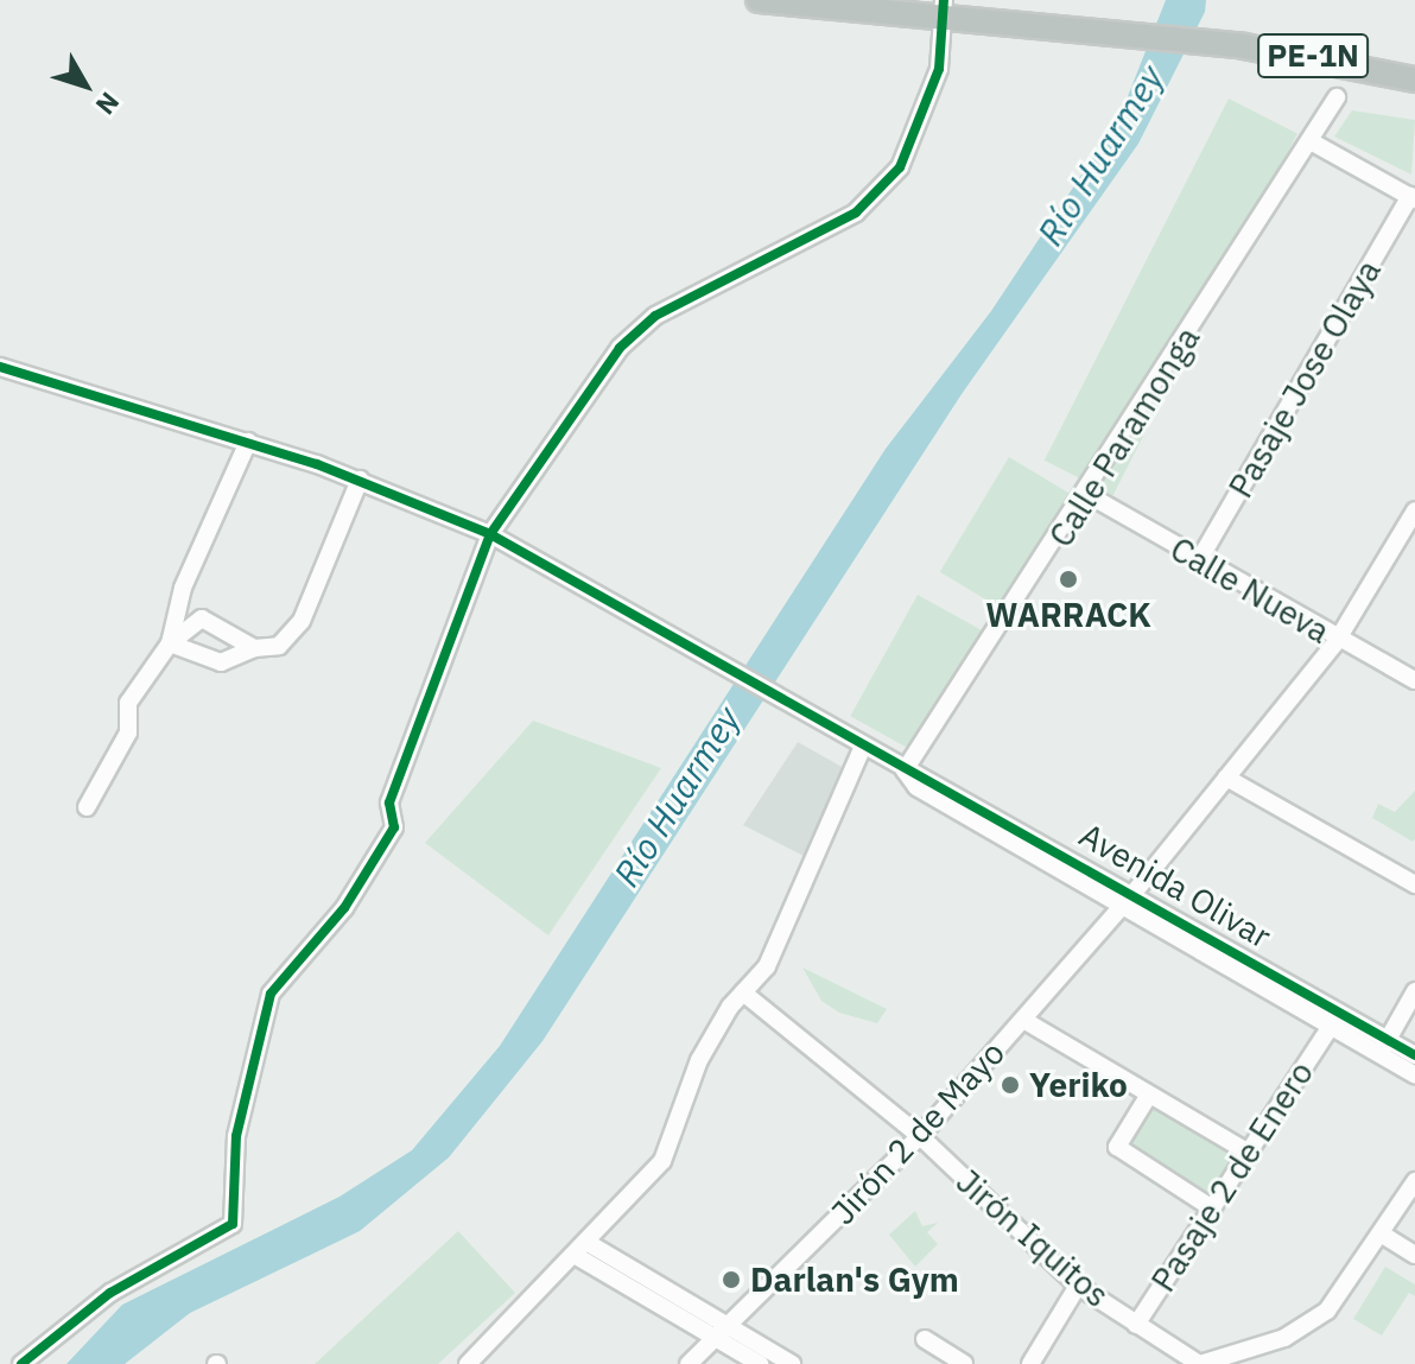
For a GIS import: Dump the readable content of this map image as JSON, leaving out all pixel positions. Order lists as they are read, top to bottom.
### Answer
{
  "streets": {
    "highway": ["PE-1N"],
    "street": [
      "Pasaje Jose Olaya",
      "Calle Paramonga",
      "Calle Nueva",
      "Avenida Olivar",
      "Jirón 2 de Mayo",
      "Pasaje 2 de Enero",
      "Jirón Iquitos"
    ]
  },
  "crossings": [
    ["Pasaje Jose Olaya", "Calle Nueva"],
    ["Calle Paramonga", "Calle Nueva"],
    ["Calle Paramonga", "Avenida Olivar"],
    ["Calle Nueva", "Jirón 2 de Mayo"],
    ["Avenida Olivar", "Jirón 2 de Mayo"],
    ["Avenida Olivar", "Pasaje 2 de Enero"],
    ["Jirón 2 de Mayo", "Jirón Iquitos"],
    ["Pasaje 2 de Enero", "Jirón Iquitos"]
  ],
  "water": ["Río Huarmey"],
  "places": ["WARRACK", "Yeriko", "Darlan's Gym"],
  "north": "bottom right"
}
